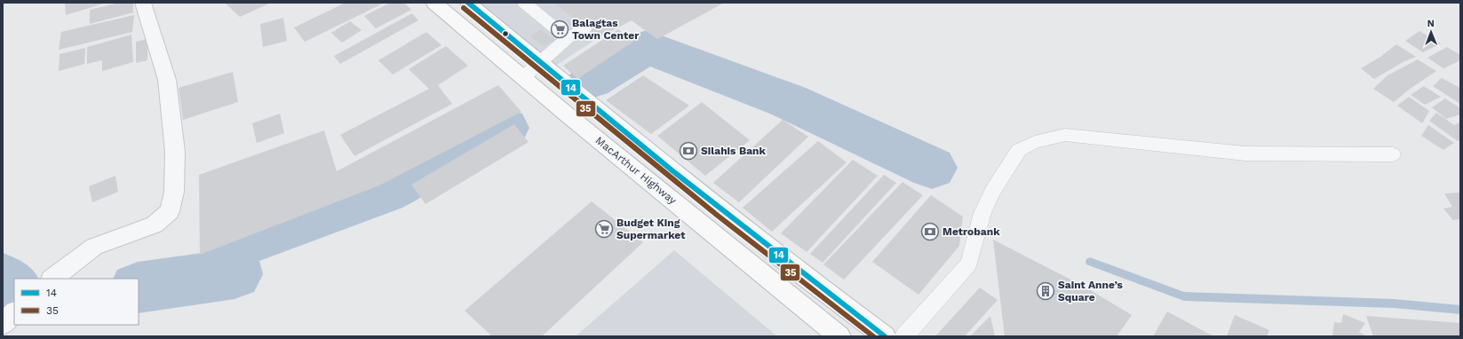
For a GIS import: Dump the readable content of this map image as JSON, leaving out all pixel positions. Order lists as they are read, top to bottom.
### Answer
{
  "streets": {
    "highway": ["MacArthur Highway"]
  },
  "places": {
    "supermarket": ["Balagtas Town Center", "Budget King Supermarket"],
    "bank": ["Silahis Bank", "Metrobank"],
    "building": ["Saint Anne’s Square"]
  },
  "lines": ["transit line 14", "transit line 35"],
  "legend": ["14", "35"],
  "north": "top"
}
